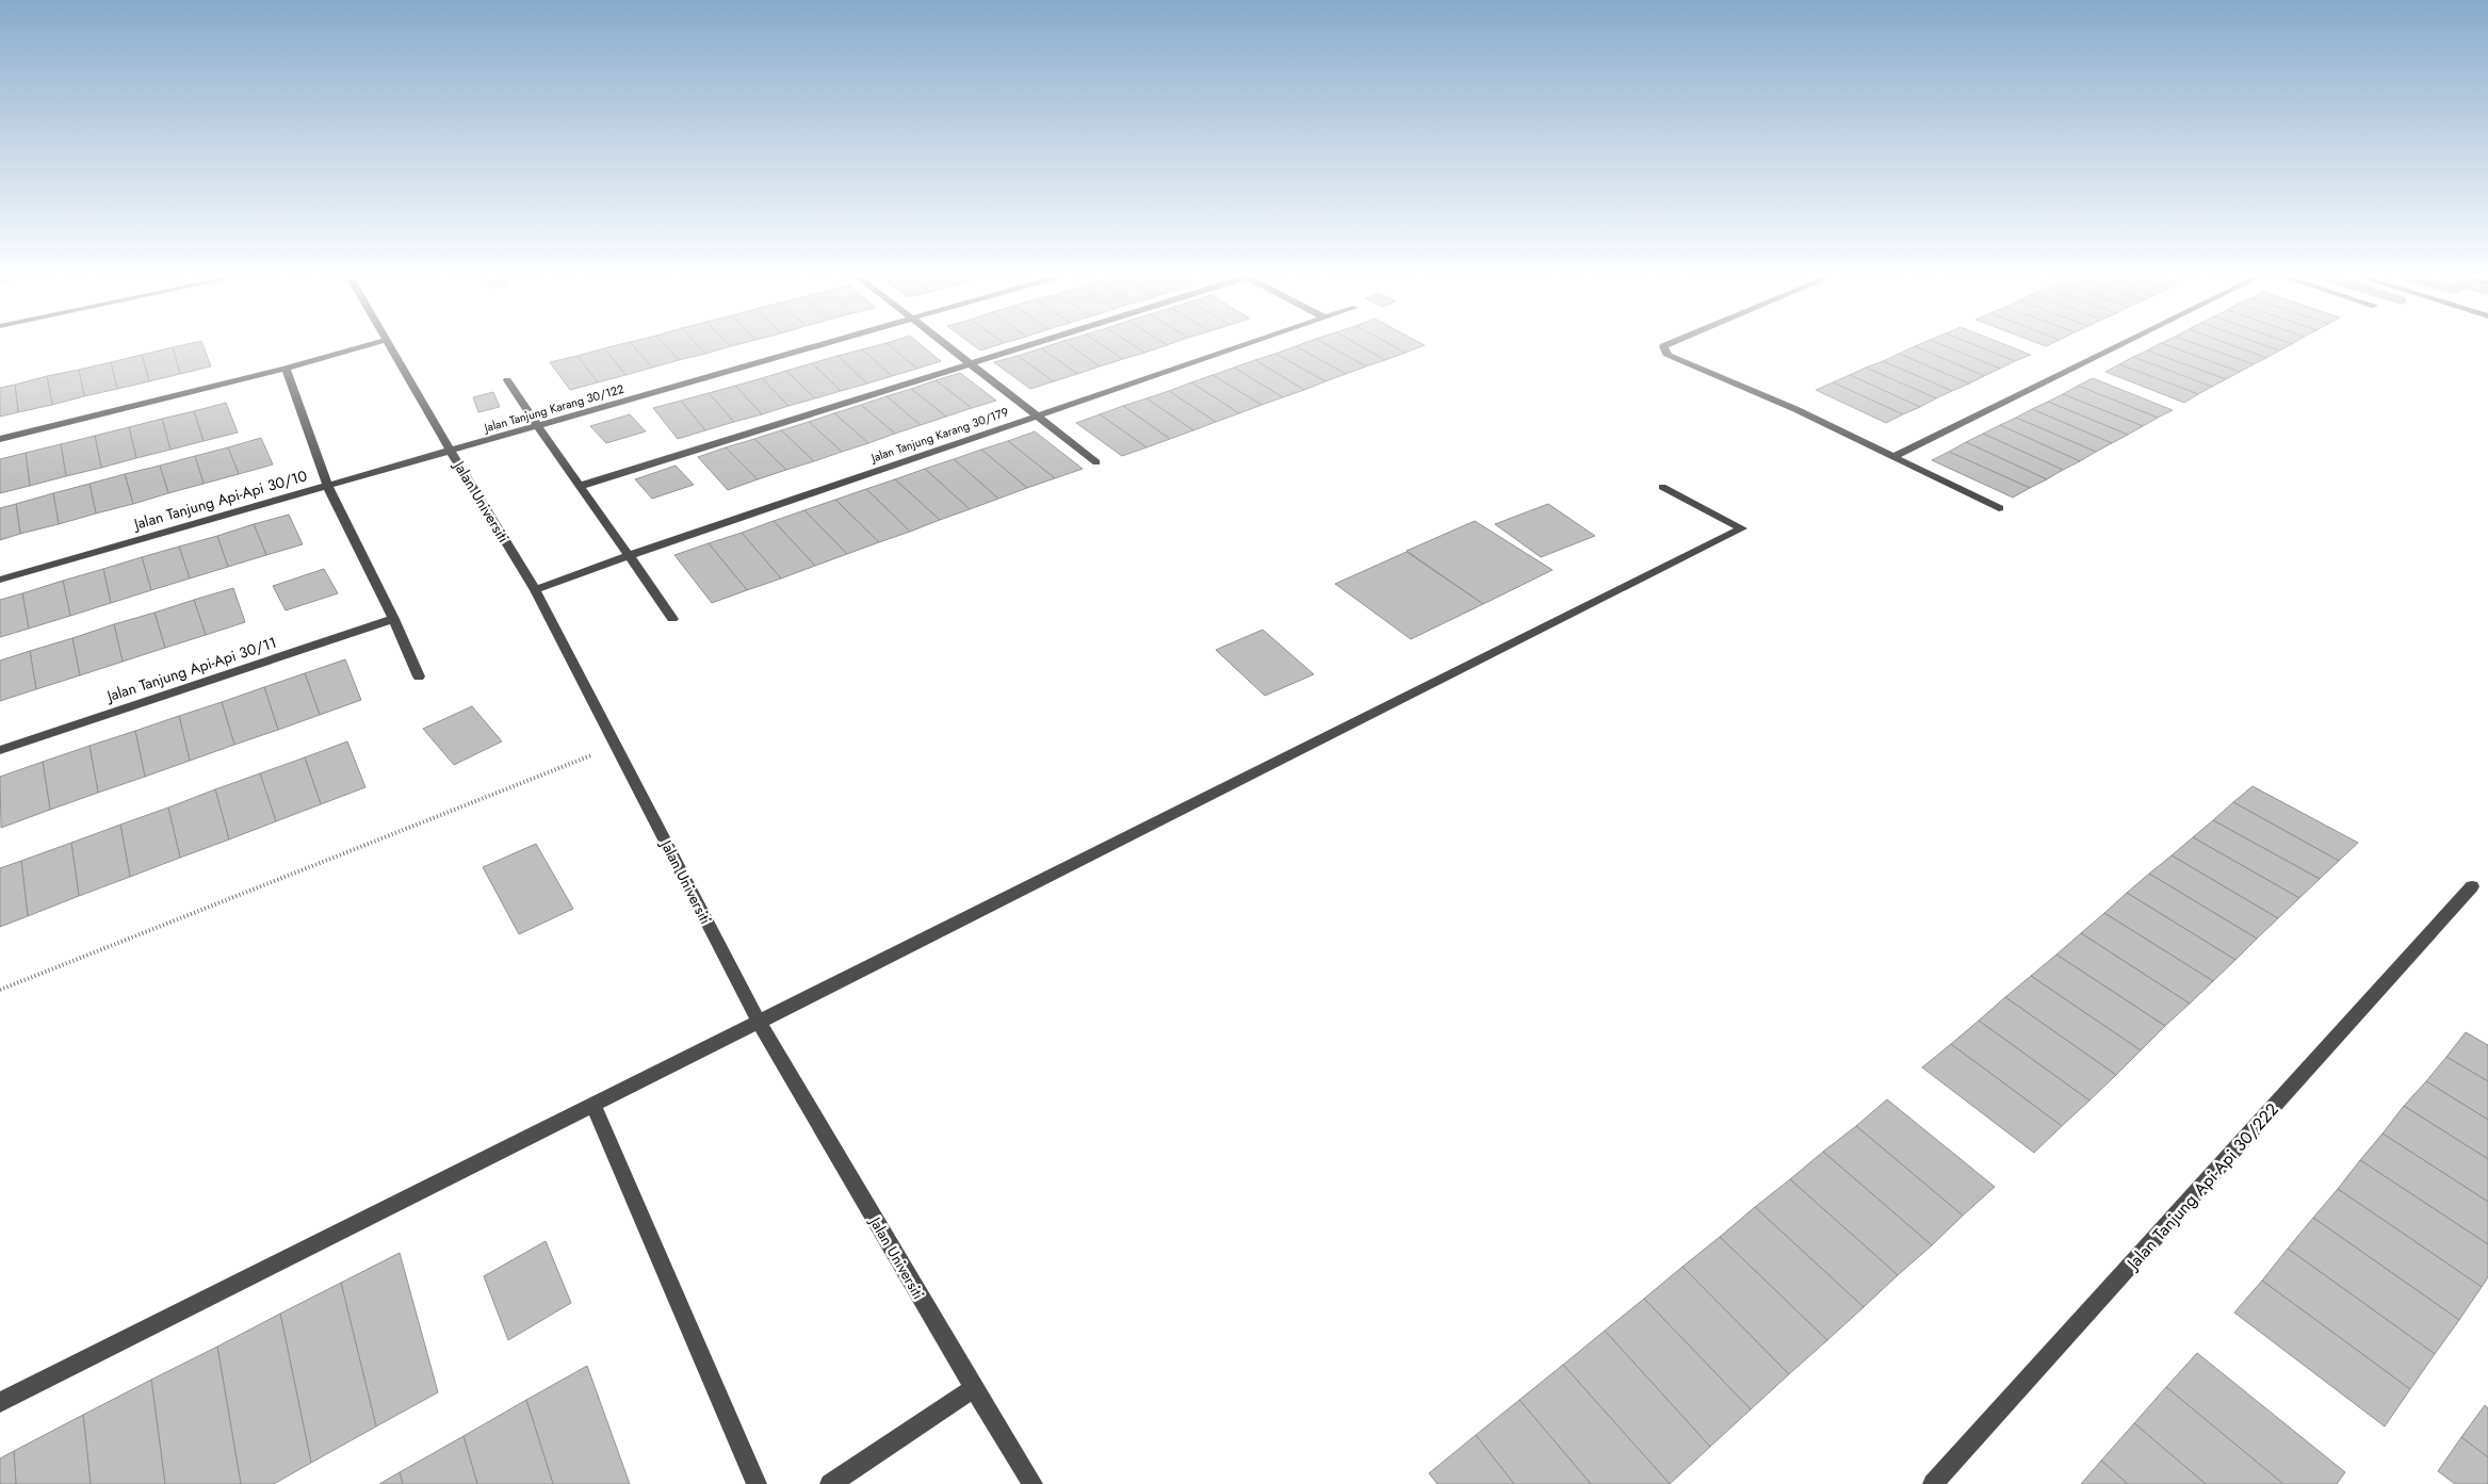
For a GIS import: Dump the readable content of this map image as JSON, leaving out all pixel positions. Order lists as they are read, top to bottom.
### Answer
{
  "streets": {
    "street": [
      "Jalan Tanjung Karang 30/122",
      "Jalan Tanjung Karang 30/179",
      "Jalan Tanjung Api-Api 30/10",
      "Jalan Universiti",
      "Jalan Tanjung Api-Api 30/11",
      "Jalan Tanjung Api-Api 30/222"
    ]
  },
  "crossings": [
    ["Jalan Tanjung Karang 30/122", "Jalan Tanjung Api-Api 30/10"],
    ["Jalan Tanjung Karang 30/122", "Jalan Universiti"],
    ["Jalan Tanjung Karang 30/179", "Jalan Universiti"],
    ["Jalan Tanjung Api-Api 30/10", "Jalan Universiti"]
  ]
}
